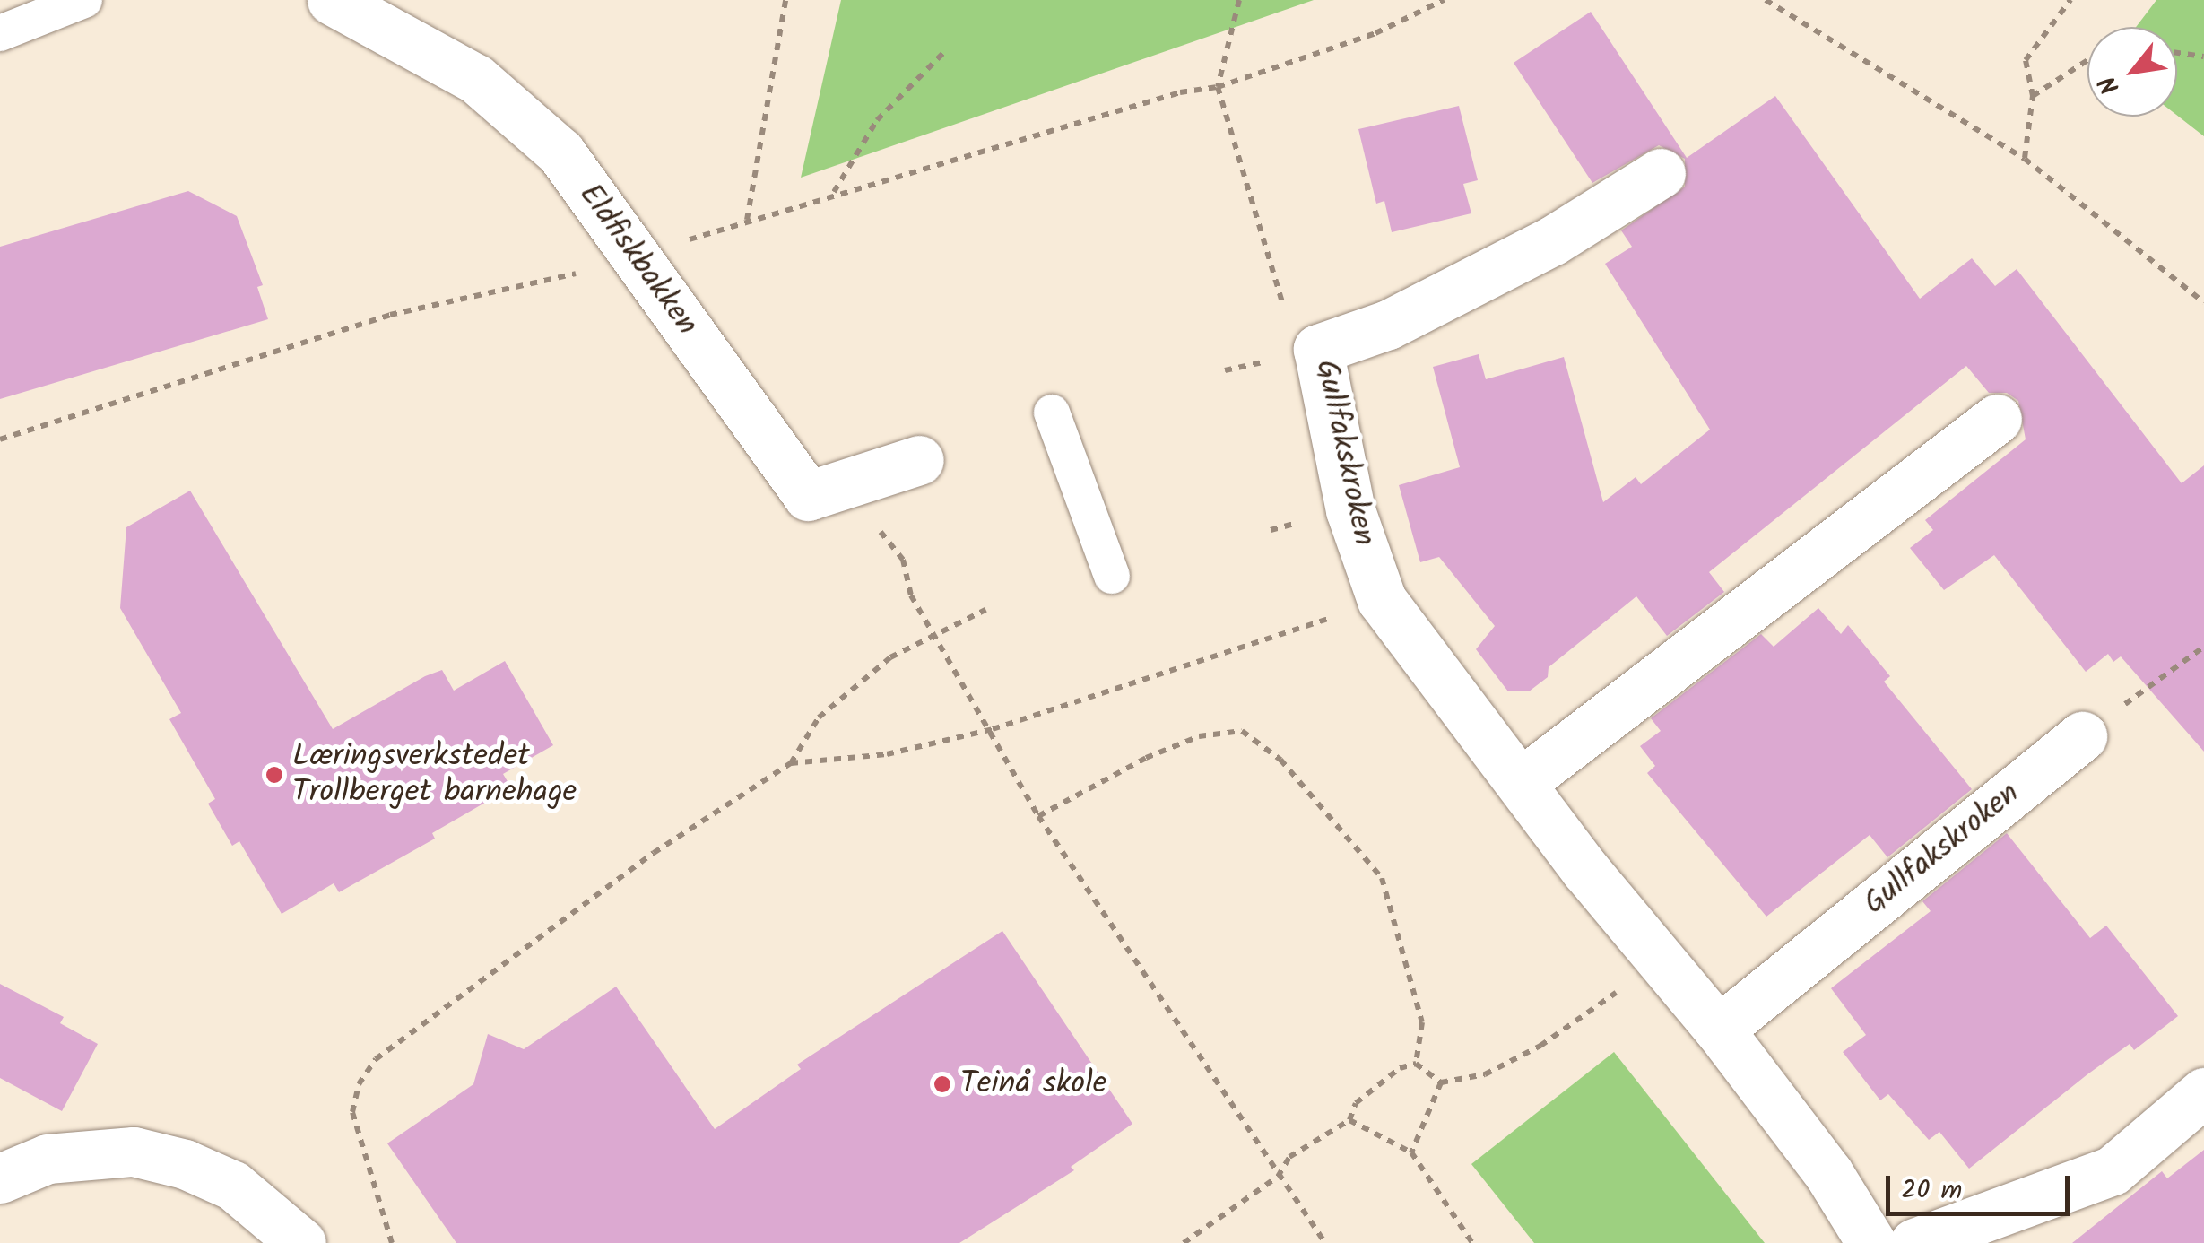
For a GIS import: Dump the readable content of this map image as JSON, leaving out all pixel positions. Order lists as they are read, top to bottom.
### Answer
{
  "streets": {
    "street": ["Eldfiskbakken", "Gullfakskroken"]
  },
  "places": ["Læringsverkstedet Trollberget barnehage", "Teinå skole"],
  "scale_bar": "20 m",
  "north": "bottom left"
}
